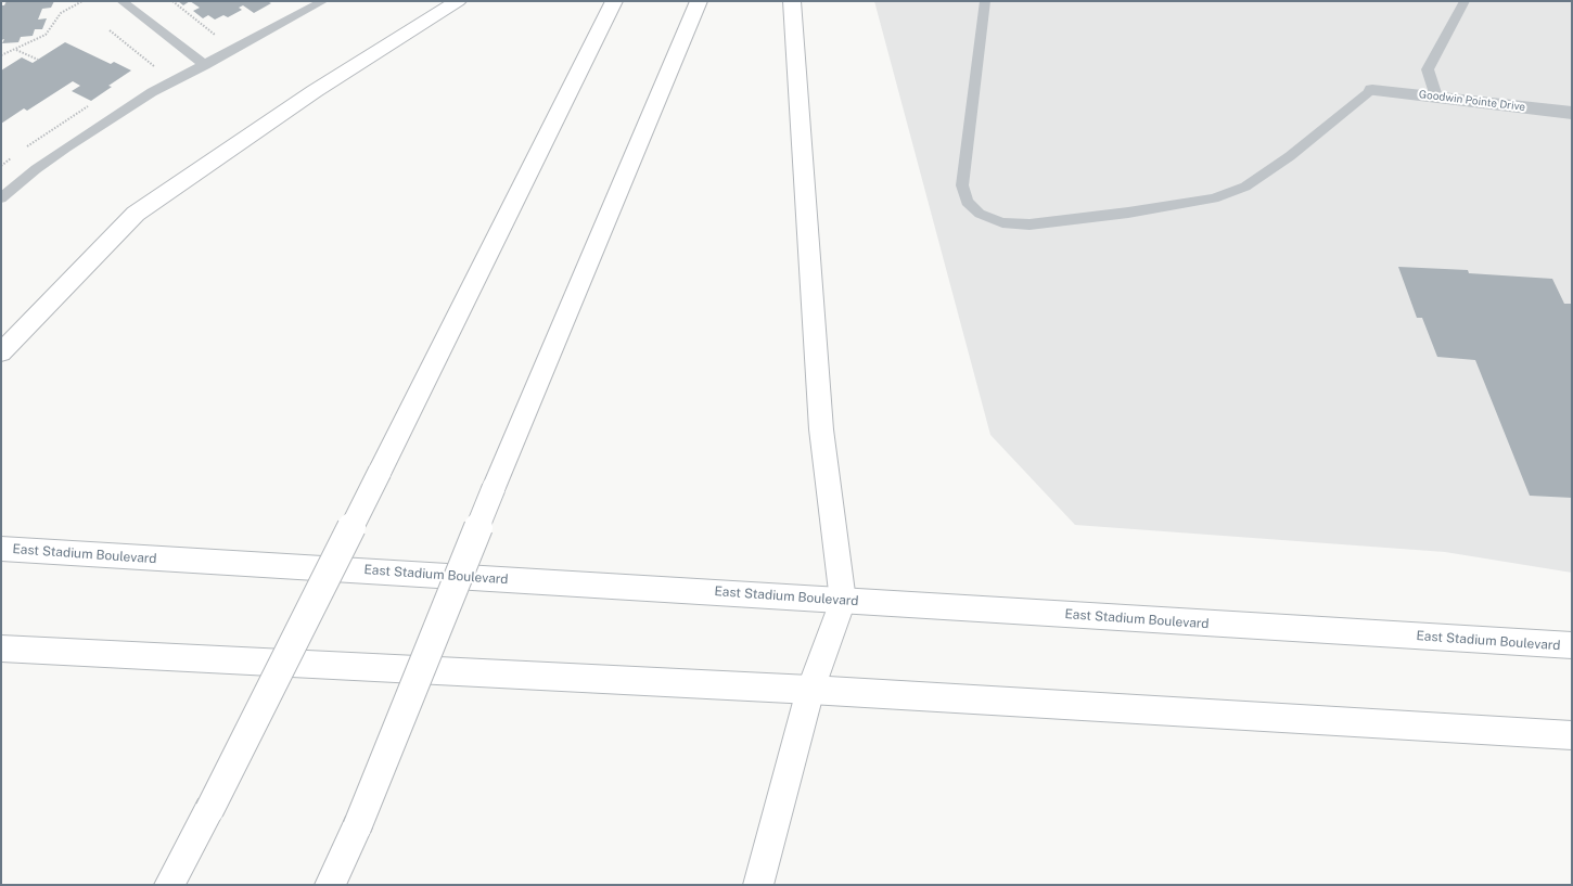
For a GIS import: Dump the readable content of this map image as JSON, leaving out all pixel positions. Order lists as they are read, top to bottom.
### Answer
{
  "streets": {
    "main road": ["East Stadium Boulevard"],
    "street": ["Goodwin Pointe Drive"]
  }
}
